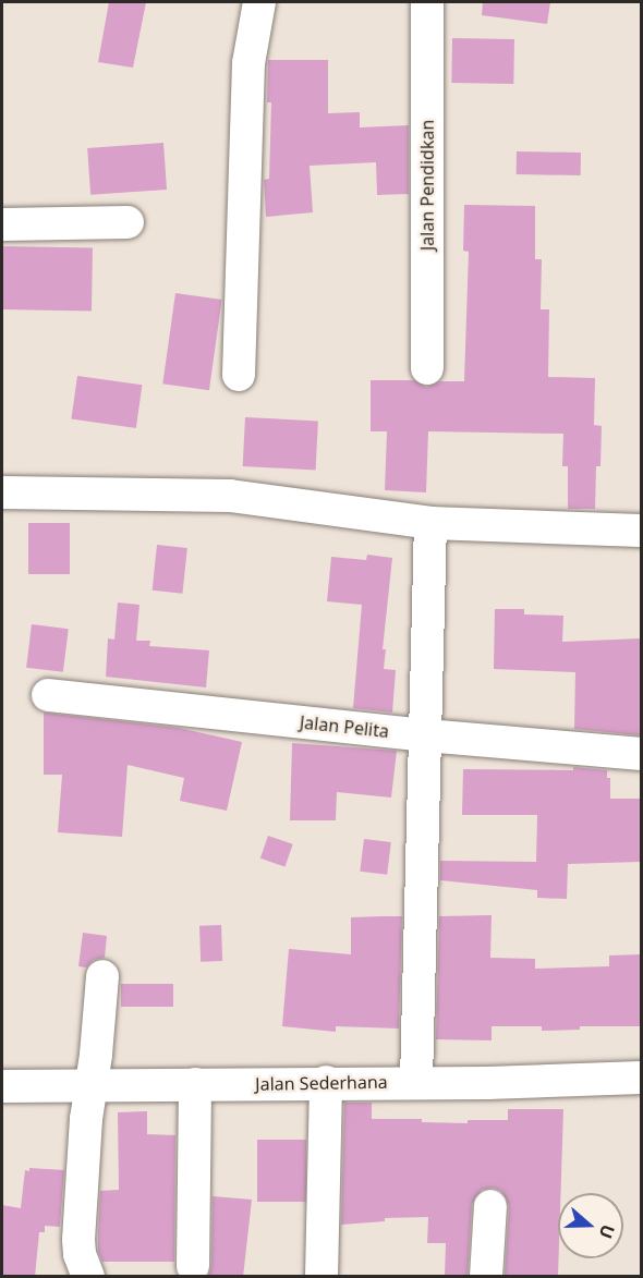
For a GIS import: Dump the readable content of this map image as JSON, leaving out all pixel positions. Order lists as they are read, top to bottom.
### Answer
{
  "streets": {
    "street": ["Jalan Pendidkan", "Jalan Pelita", "Jalan Sederhana"]
  },
  "north": "right"
}
